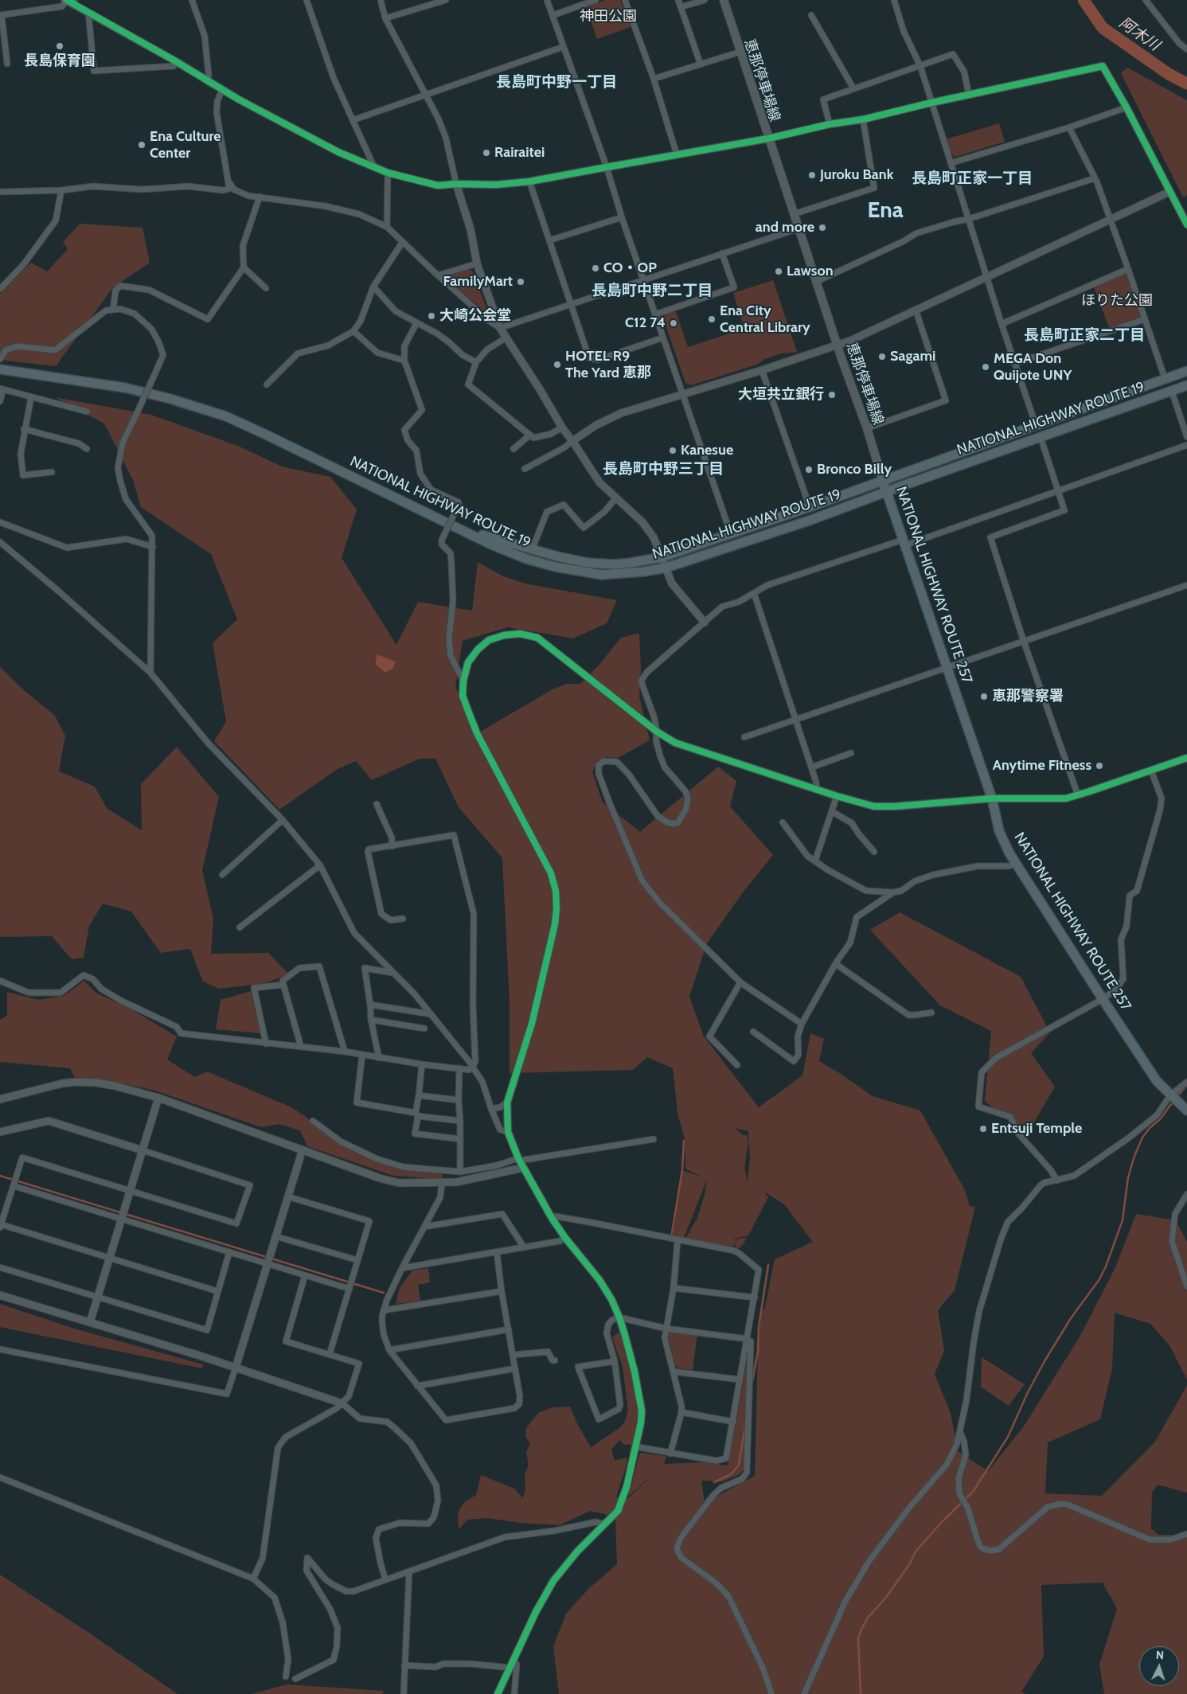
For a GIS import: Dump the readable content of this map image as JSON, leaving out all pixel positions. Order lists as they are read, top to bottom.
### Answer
{
  "streets": {
    "highway": ["NATIONAL HIGHWAY ROUTE 19", "NATIONAL HIGHWAY ROUTE 257"],
    "main road": ["恵那停車場線"]
  },
  "crossings": [
    ["恵那停車場線", "NATIONAL HIGHWAY ROUTE 19"],
    ["恵那停車場線", "NATIONAL HIGHWAY ROUTE 257"],
    ["NATIONAL HIGHWAY ROUTE 19", "NATIONAL HIGHWAY ROUTE 257"]
  ],
  "districts": [
    "長島町中野一丁目",
    "長島町正家一丁目",
    "Ena",
    "長島町中野二丁目",
    "長島町正家二丁目",
    "長島町中野三丁目"
  ],
  "water": ["阿木川"],
  "parks": ["神田公園", "ほりた公園"],
  "places": [
    "長島保育園",
    "Ena Culture Center",
    "Rairaitei",
    "Juroku Bank",
    "and more",
    "CO・OP",
    "Lawson",
    "FamilyMart",
    "大崎公会堂",
    "Ena City Central Library",
    "C12 74",
    "Sagami",
    "HOTEL R9 The Yard 恵那",
    "MEGA Don Quijote UNY",
    "大垣共立銀行",
    "Kanesue",
    "Bronco Billy",
    "恵那警察署",
    "Anytime Fitness",
    "Entsuji Temple"
  ],
  "north": "top"
}
